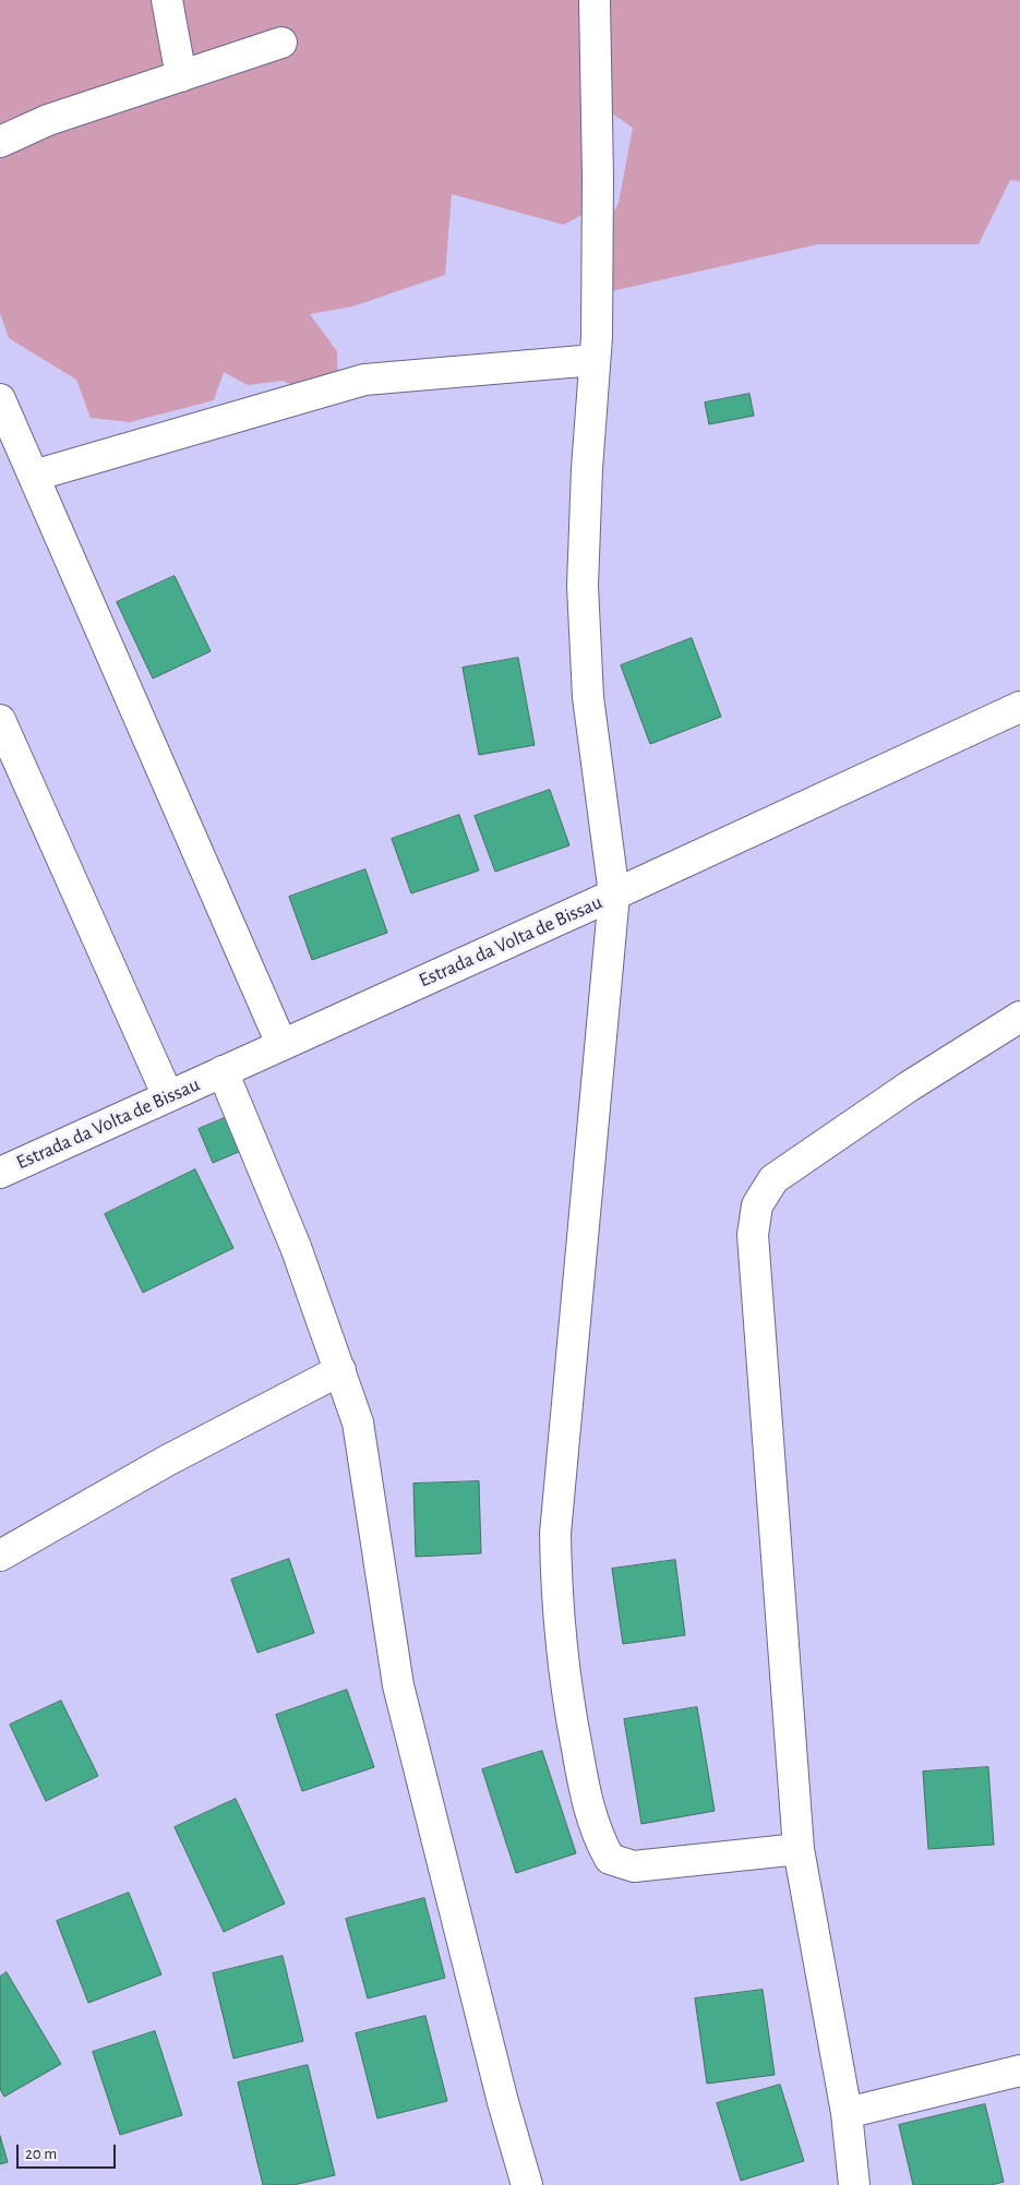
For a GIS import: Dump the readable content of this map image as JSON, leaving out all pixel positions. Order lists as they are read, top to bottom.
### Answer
{
  "streets": {
    "street": ["Estrada da Volta de Bissau"]
  },
  "scale_bar": "20 m"
}
